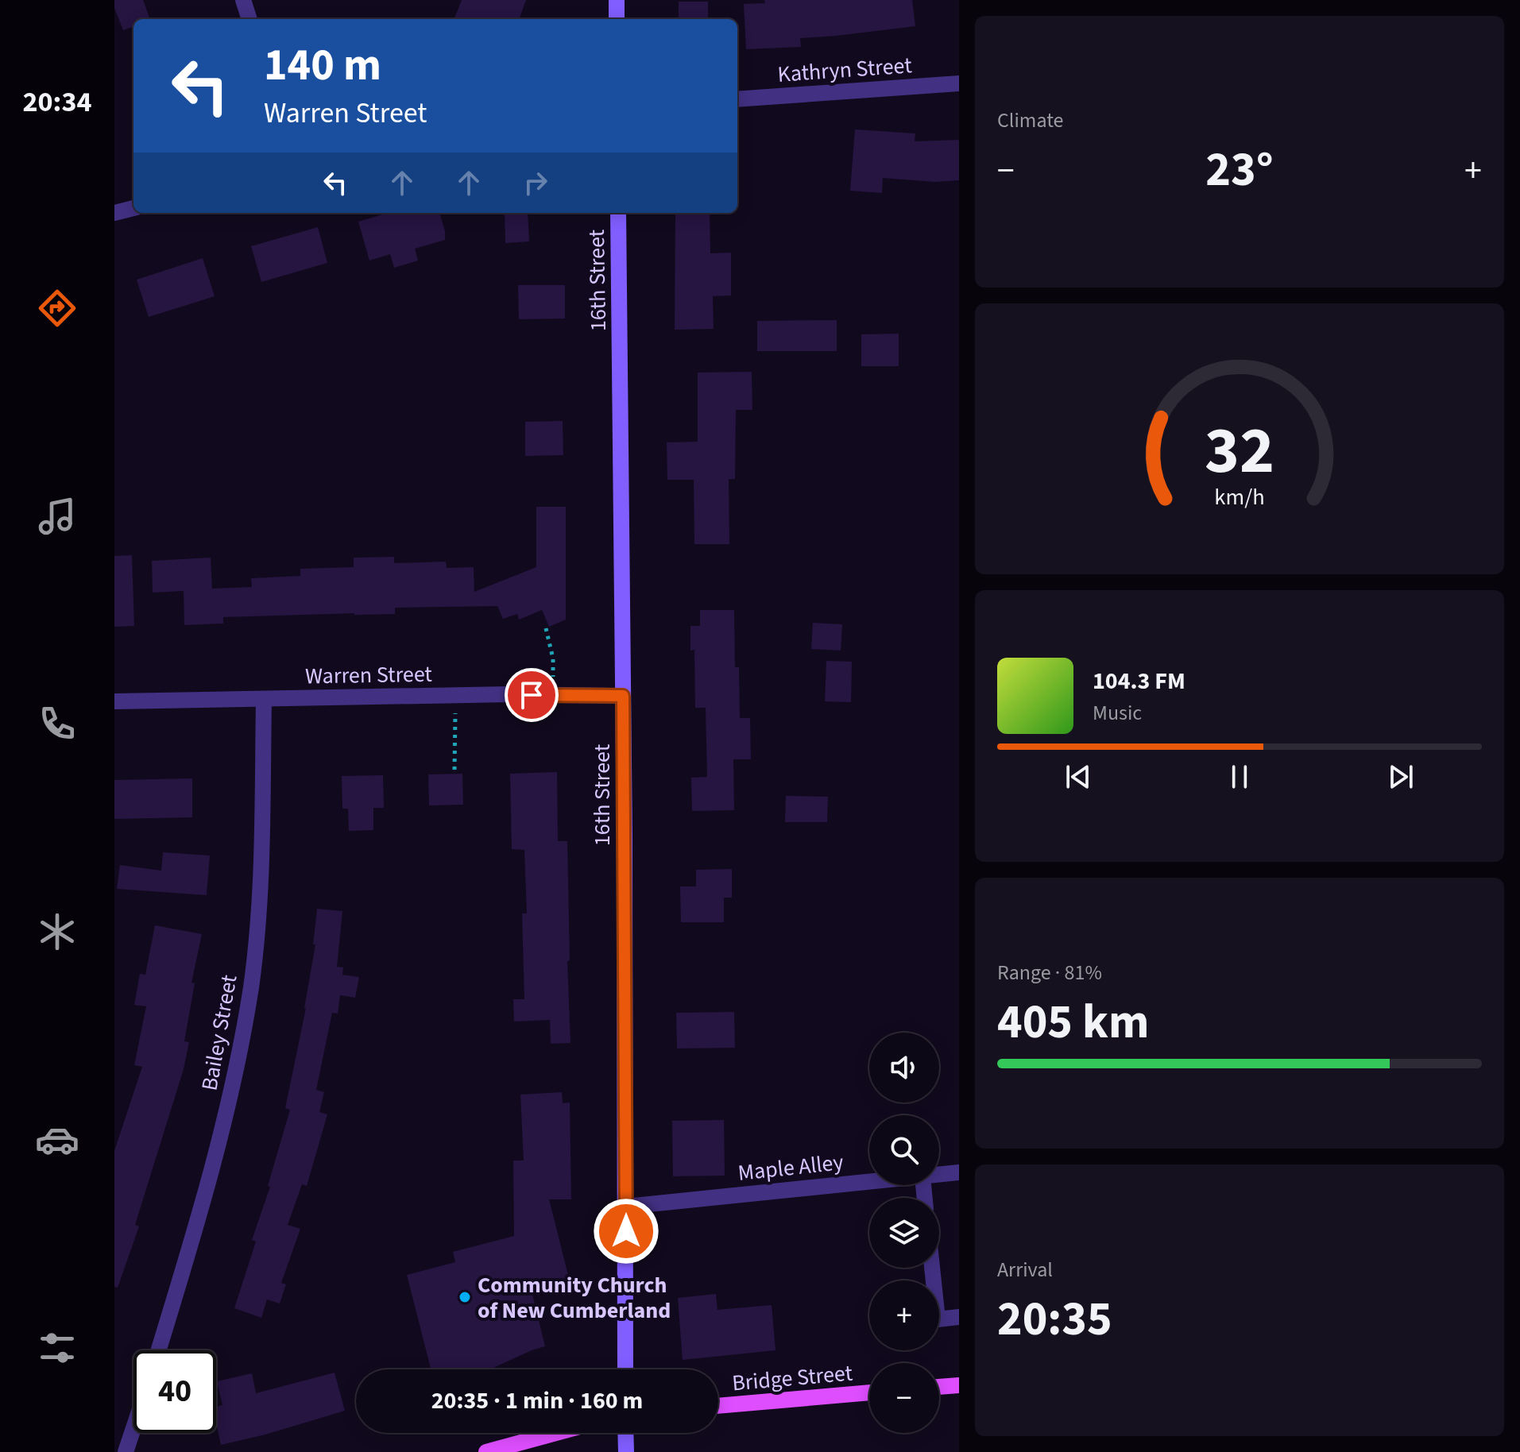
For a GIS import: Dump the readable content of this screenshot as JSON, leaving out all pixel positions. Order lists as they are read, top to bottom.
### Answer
{
  "streets": {
    "main road": ["Bridge Street"],
    "street": [
      "Kathryn Street",
      "16th Street",
      "Warren Street",
      "Bailey Street",
      "Maple Alley"
    ]
  },
  "crossings": [
    ["16th Street", "Warren Street"],
    ["16th Street", "Maple Alley"],
    ["Warren Street", "Bailey Street"]
  ],
  "places": ["Community Church of New Cumberland"],
  "page": {
    "tabs": "20:34",
    "tile": [
      "Climate",
      ["Range · 81%", "405 km"],
      ["Arrival", "20:35"]
    ],
    "turn": ["140 m", "Warren Street"],
    "heat": ["−", "23°", "+"],
    "song": ["104.3 FM", "Music"],
    "map_buttons": ["+", "−"],
    "limit": "40",
    "trip": "20:35 · 1 min · 160 m",
    "gauge": ["32", "km/h"]
  }
}
